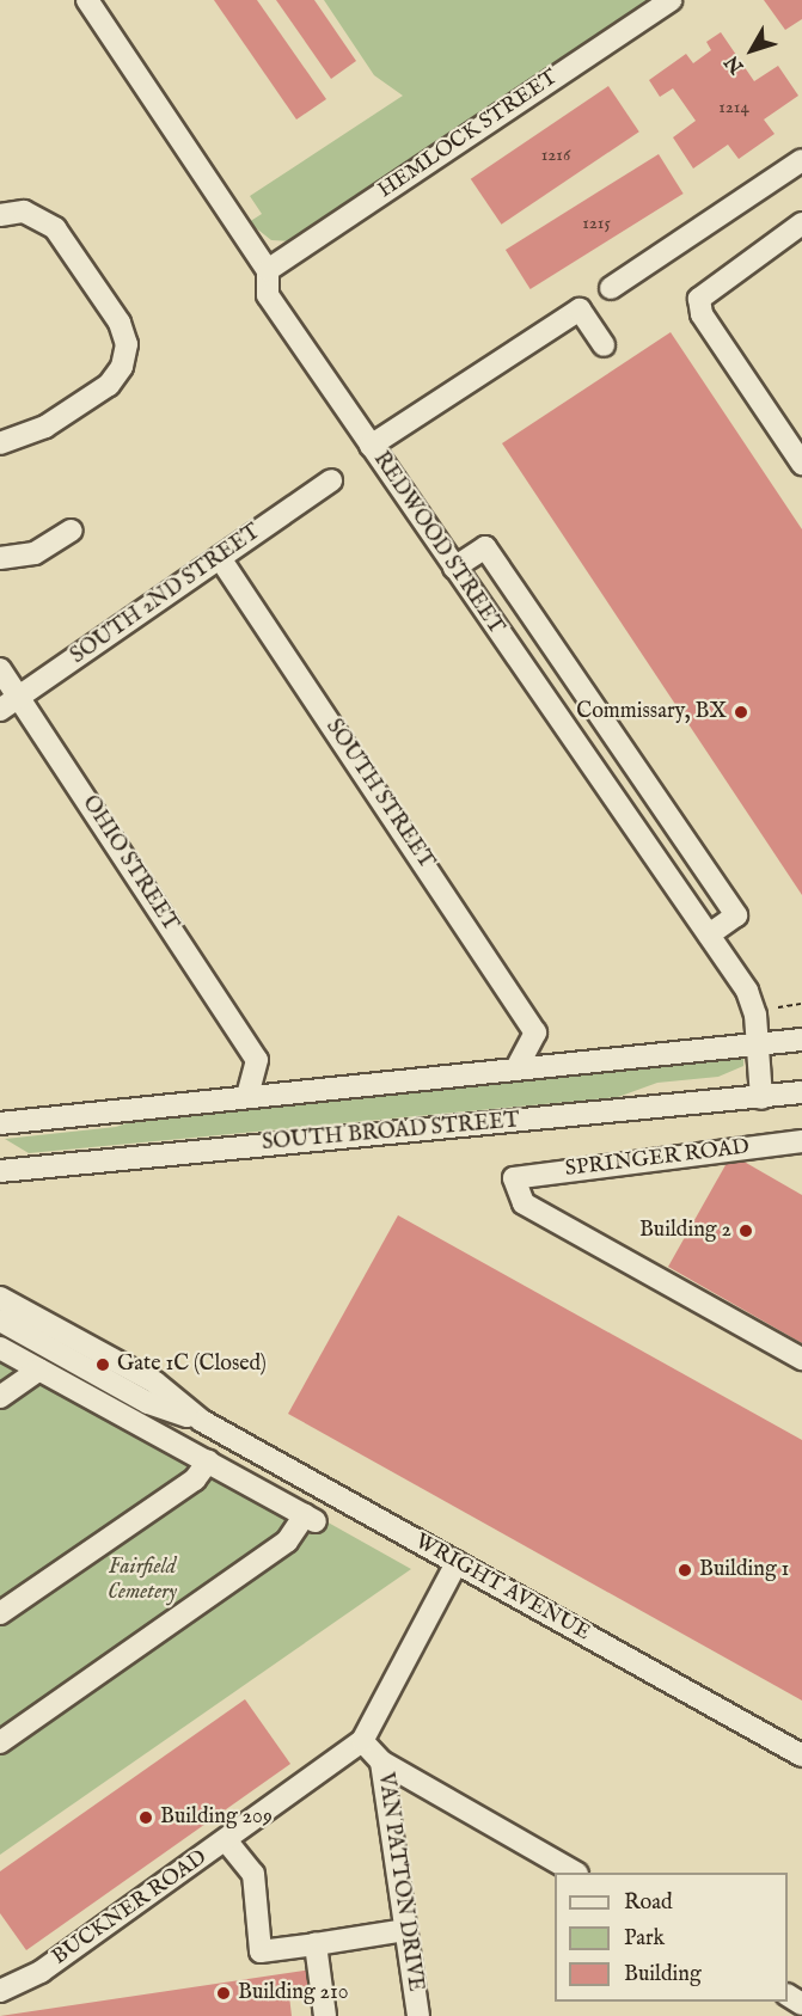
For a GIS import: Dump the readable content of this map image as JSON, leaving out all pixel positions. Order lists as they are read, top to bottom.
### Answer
{
  "streets": {
    "street": [
      "HEMLOCK STREET",
      "REDWOOD STREET",
      "SOUTH 2ND STREET",
      "SOUTH STREET",
      "OHIO STREET",
      "SOUTH BROAD STREET",
      "SPRINGER ROAD",
      "WRIGHT AVENUE",
      "VAN PATTON DRIVE",
      "BUCKNER ROAD"
    ]
  },
  "crossings": [
    ["HEMLOCK STREET", "REDWOOD STREET"],
    ["REDWOOD STREET", "SOUTH BROAD STREET"],
    ["SOUTH 2ND STREET", "SOUTH STREET"],
    ["SOUTH 2ND STREET", "OHIO STREET"],
    ["VAN PATTON DRIVE", "BUCKNER ROAD"]
  ],
  "parks": ["Fairfield Cemetery"],
  "places": [
    "Commissary, BX",
    "Building 2",
    "Gate 1C (Closed)",
    "Building 1",
    "Building 209",
    "Building 210"
  ],
  "house_numbers": ["1214", "1216", "1215"],
  "legend": ["Road", "Park", "Building"],
  "north": "bottom left"
}
